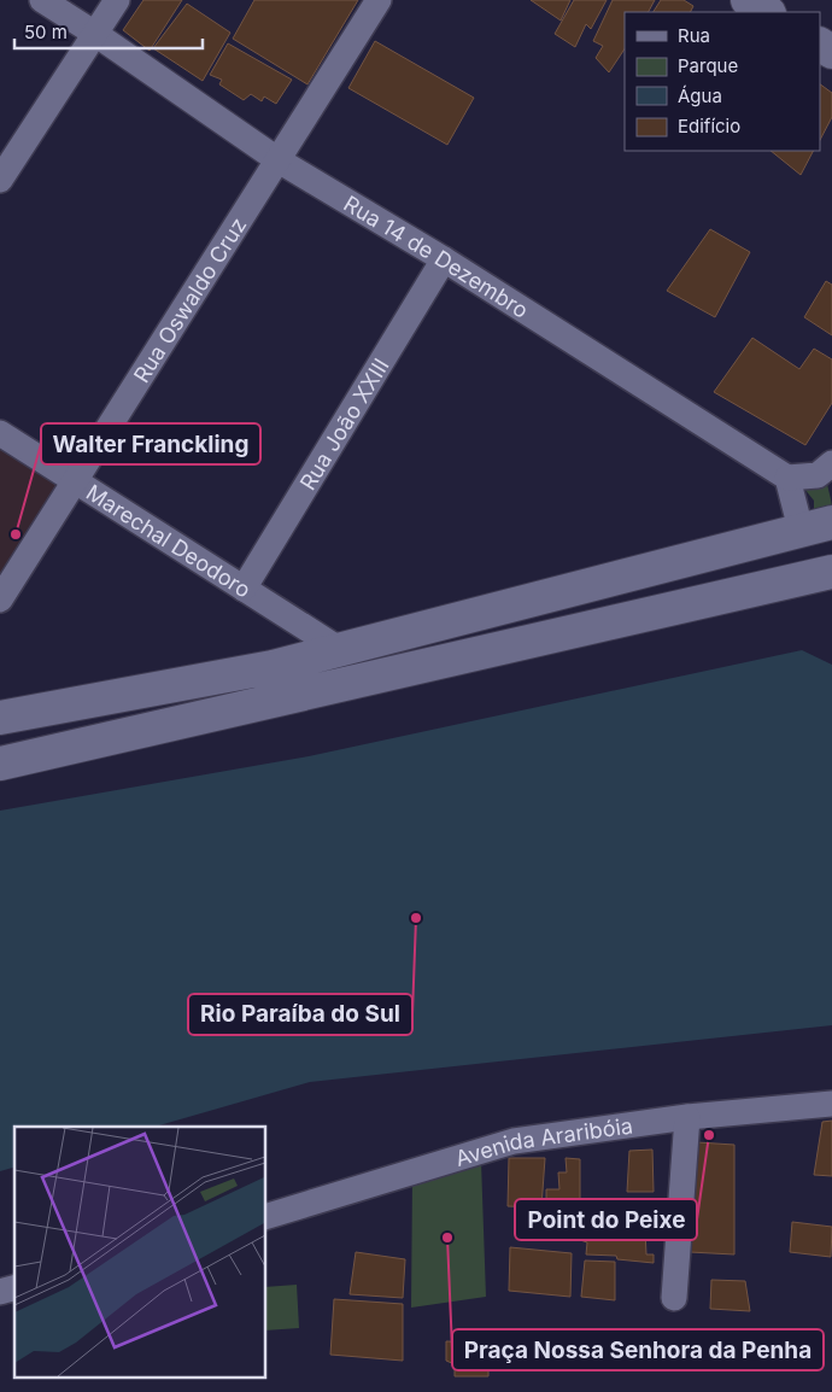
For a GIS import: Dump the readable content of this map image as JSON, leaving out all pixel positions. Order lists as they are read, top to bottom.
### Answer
{
  "streets": {
    "street": [
      "Rua 14 de Dezembro",
      "Rua Oswaldo Cruz",
      "Rua João XXIII",
      "Marechal Deodoro",
      "Avenida Araribóia"
    ]
  },
  "crossings": [
    ["Rua 14 de Dezembro", "Rua Oswaldo Cruz"],
    ["Rua 14 de Dezembro", "Rua João XXIII"],
    ["Rua Oswaldo Cruz", "Marechal Deodoro"],
    ["Rua João XXIII", "Marechal Deodoro"]
  ],
  "places": [
    "Walter Franckling",
    "Rio Paraíba do Sul",
    "Point do Peixe",
    "Praça Nossa Senhora da Penha"
  ],
  "legend": [
    "Rua",
    "Parque",
    "Água",
    "Edifício"
  ],
  "scale_bar": "50 m"
}
